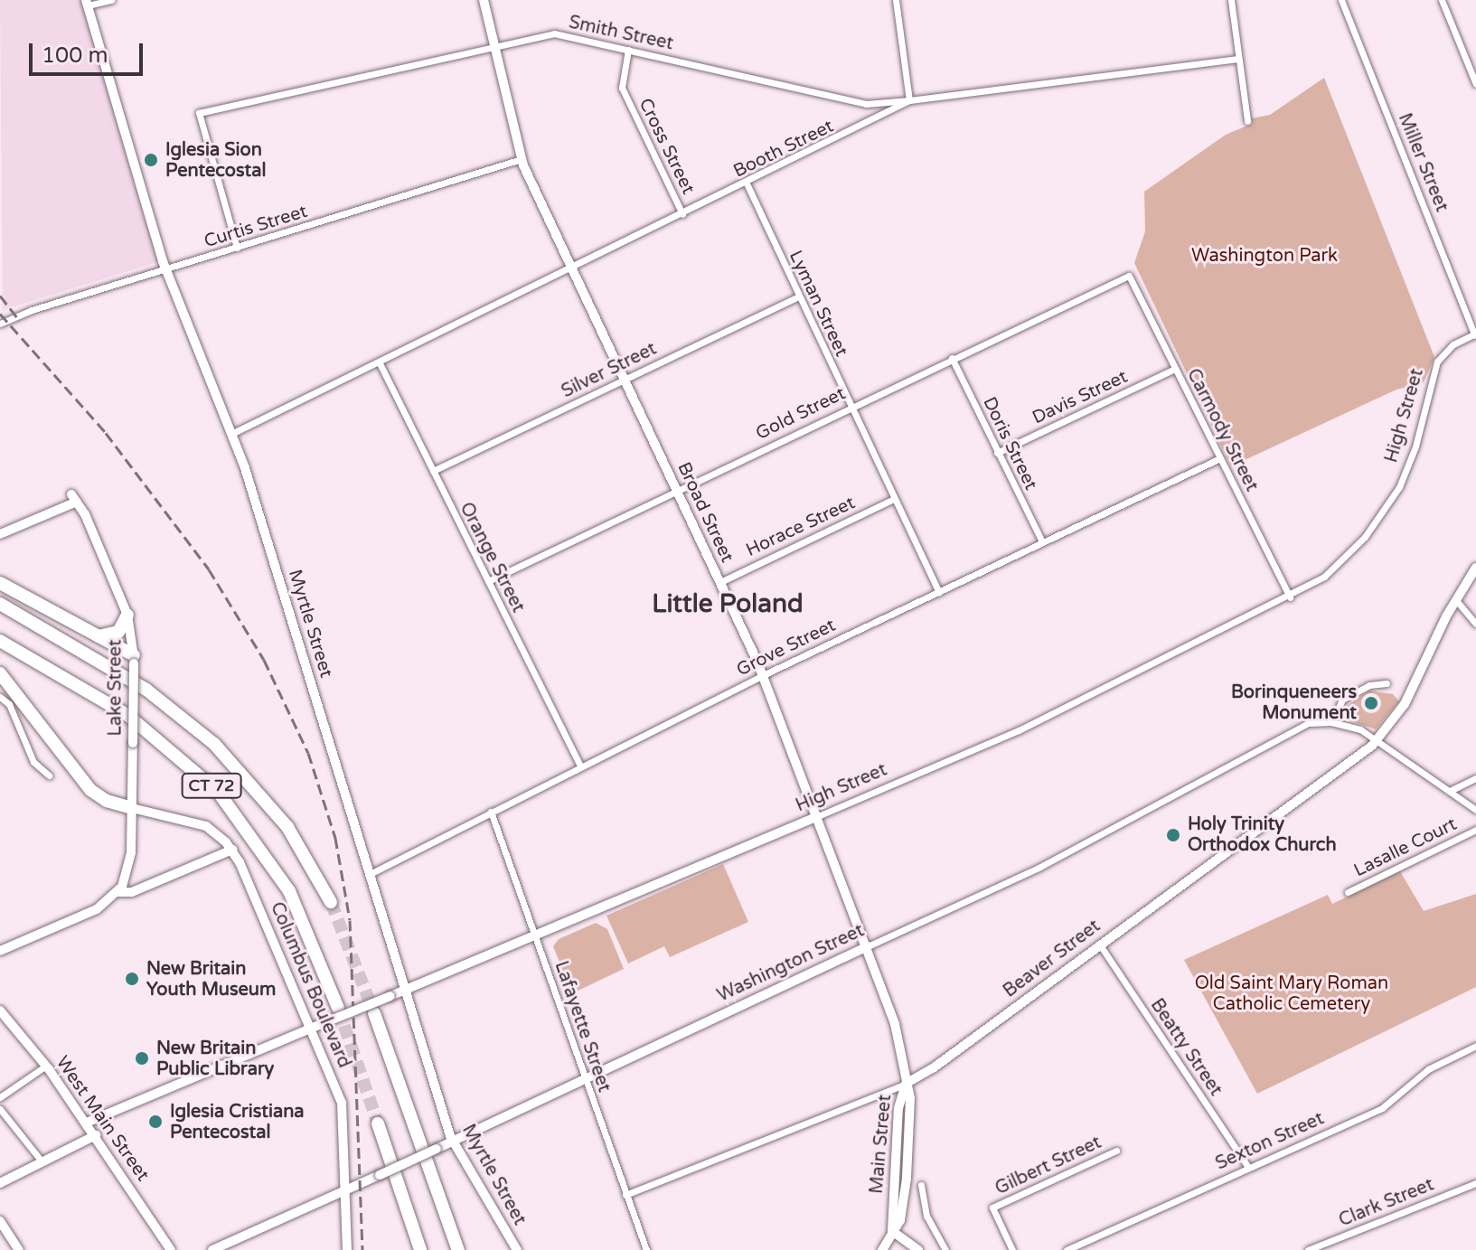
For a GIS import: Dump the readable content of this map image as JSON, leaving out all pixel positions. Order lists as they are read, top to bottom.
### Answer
{
  "streets": {
    "highway": ["CT 72"],
    "street": [
      "Smith Street",
      "Cross Street",
      "Booth Street",
      "Miller Street",
      "Curtis Street",
      "Lyman Street",
      "Silver Street",
      "Davis Street",
      "Gold Street",
      "High Street",
      "Carmody Street",
      "Doris Street",
      "Broad Street",
      "Horace Street",
      "Orange Street",
      "Myrtle Street",
      "Grove Street",
      "Lake Street",
      "Lasalle Court",
      "Beaver Street",
      "Washington Street",
      "Columbus Boulevard",
      "Lafayette Street",
      "Beatty Street",
      "West Main Street",
      "Sexton Street",
      "Main Street",
      "Gilbert Street",
      "Clark Street"
    ]
  },
  "crossings": [
    ["Smith Street", "Cross Street"],
    ["Smith Street", "Booth Street"],
    ["Smith Street", "Curtis Street"],
    ["Smith Street", "Broad Street"],
    ["Cross Street", "Booth Street"],
    ["Booth Street", "Lyman Street"],
    ["Booth Street", "Broad Street"],
    ["Booth Street", "Orange Street"],
    ["Booth Street", "Myrtle Street"],
    ["Miller Street", "High Street"],
    ["Curtis Street", "Broad Street"],
    ["Curtis Street", "Myrtle Street"],
    ["Lyman Street", "Silver Street"],
    ["Lyman Street", "Gold Street"],
    ["Lyman Street", "Horace Street"],
    ["Lyman Street", "Grove Street"],
    ["Silver Street", "Broad Street"],
    ["Silver Street", "Orange Street"],
    ["Davis Street", "Carmody Street"],
    ["Davis Street", "Doris Street"],
    ["Gold Street", "Carmody Street"],
    ["Gold Street", "Doris Street"],
    ["Gold Street", "Broad Street"],
    ["Gold Street", "Orange Street"],
    ["High Street", "Carmody Street"],
    ["High Street", "Broad Street"],
    ["High Street", "Myrtle Street"],
    ["High Street", "Columbus Boulevard"],
    ["High Street", "Lafayette Street"],
    ["High Street", "West Main Street"],
    ["Carmody Street", "Grove Street"],
    ["Doris Street", "Grove Street"],
    ["Broad Street", "Horace Street"],
    ["Broad Street", "Grove Street"],
    ["Broad Street", "Beaver Street"],
    ["Broad Street", "Washington Street"],
    ["Broad Street", "Main Street"],
    ["Orange Street", "Grove Street"],
    ["Myrtle Street", "Grove Street"],
    ["Myrtle Street", "Washington Street"],
    ["Grove Street", "Lafayette Street"],
    ["Lake Street", "Columbus Boulevard"],
    ["Beaver Street", "Washington Street"],
    ["Beaver Street", "Lafayette Street"],
    ["Beaver Street", "Beatty Street"],
    ["Beaver Street", "Main Street"],
    ["Washington Street", "Columbus Boulevard"],
    ["Washington Street", "Lafayette Street"],
    ["Beatty Street", "Sexton Street"]
  ],
  "districts": ["Little Poland"],
  "parks": ["Washington Park", "Old Saint Mary Roman Catholic Cemetery"],
  "places": [
    "Iglesia Sion Pentecostal",
    "Borinqueneers Monument",
    "Holy Trinity Orthodox Church",
    "New Britain Youth Museum",
    "New Britain Public Library",
    "Iglesia Cristiana Pentecostal"
  ],
  "scale_bar": "100 m"
}
